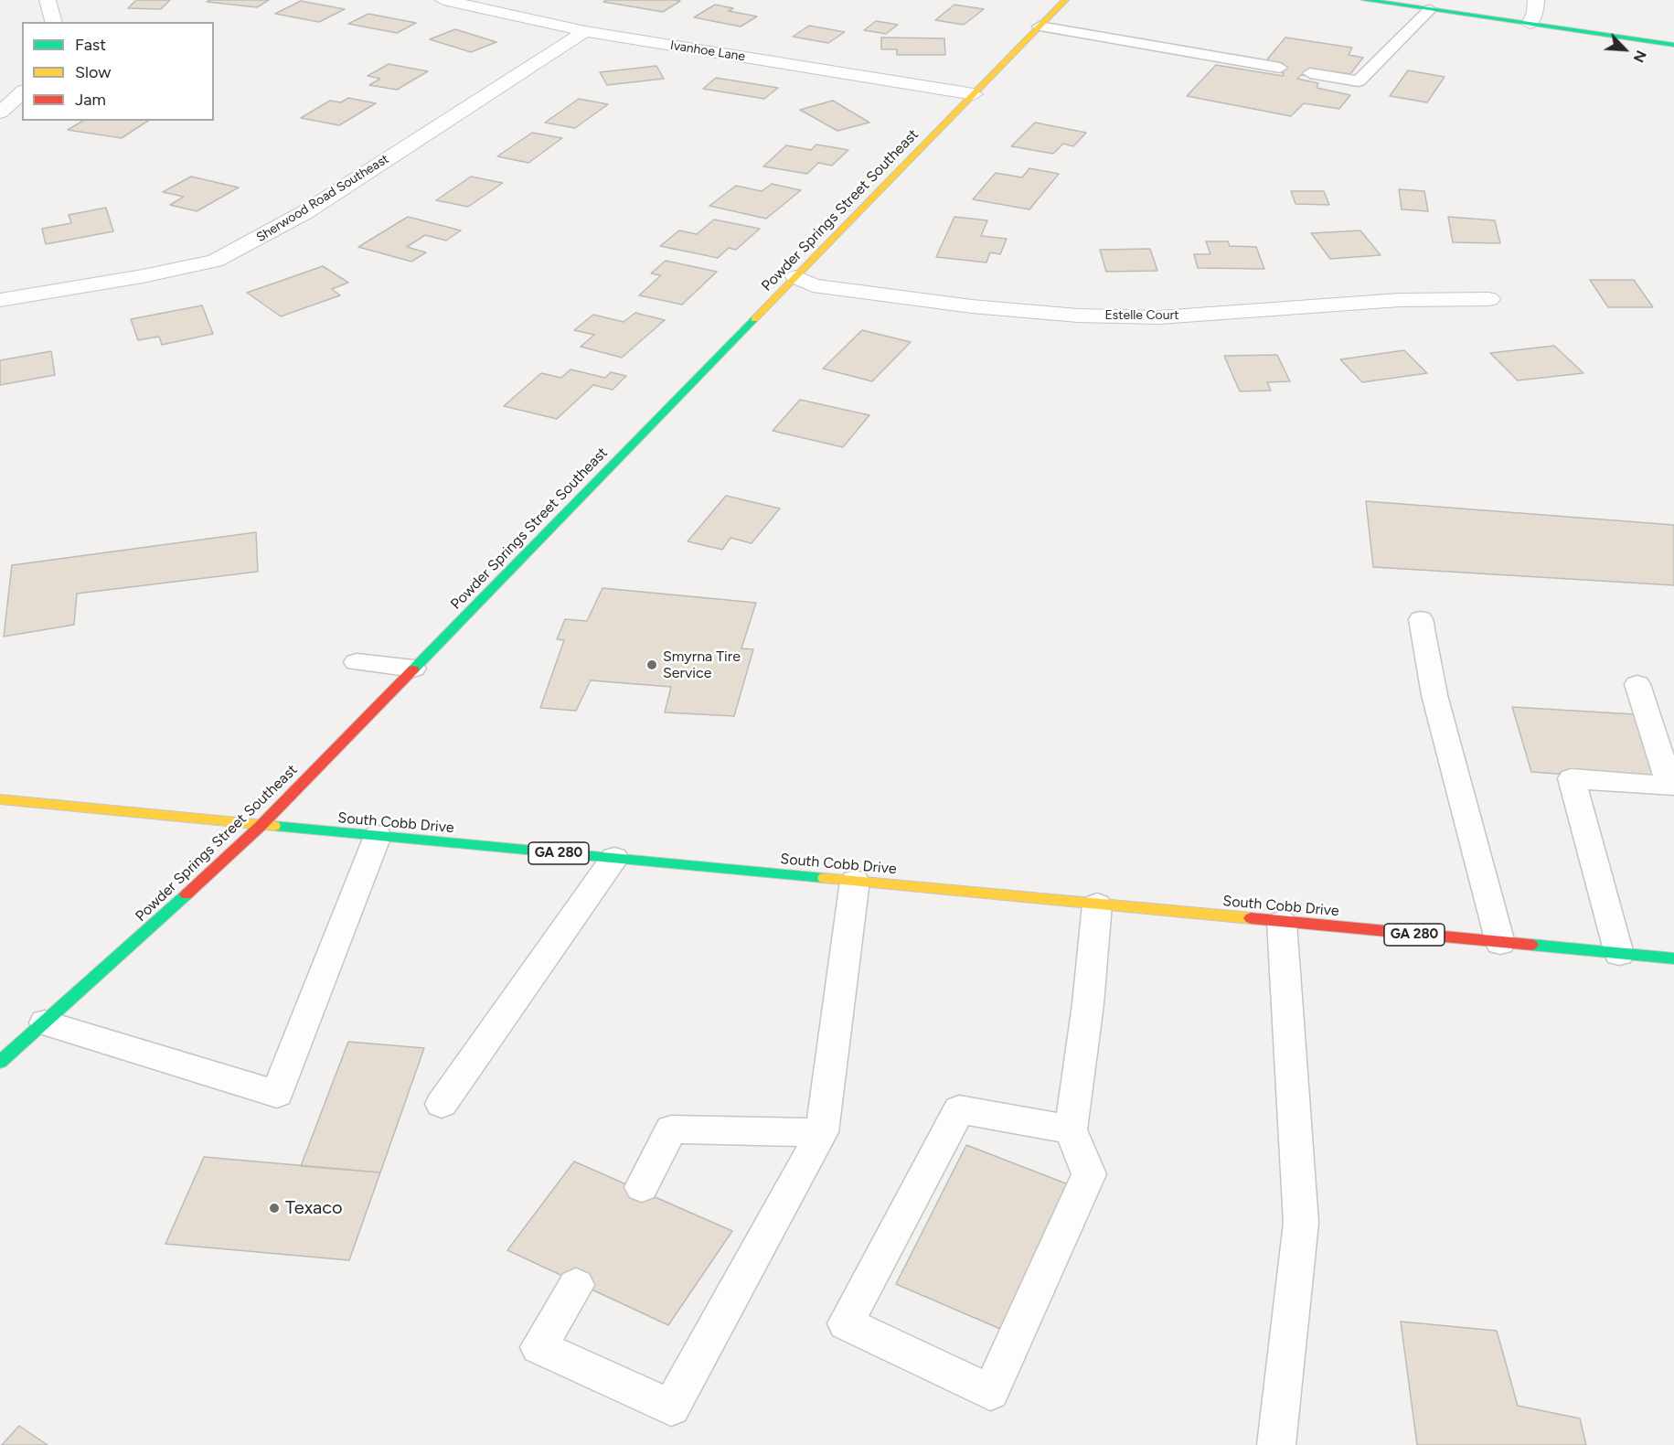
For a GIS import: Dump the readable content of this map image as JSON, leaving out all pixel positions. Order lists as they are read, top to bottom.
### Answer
{
  "streets": {
    "street": [
      "Ivanhoe Lane",
      "Sherwood Road Southeast",
      "Powder Springs Street Southeast",
      "Estelle Court",
      "South Cobb Drive",
      "GA 280"
    ]
  },
  "crossings": [
    ["Ivanhoe Lane", "Sherwood Road Southeast"],
    ["Ivanhoe Lane", "Powder Springs Street Southeast"],
    ["Powder Springs Street Southeast", "Estelle Court"],
    ["Powder Springs Street Southeast", "South Cobb Drive"]
  ],
  "places": ["Smyrna Tire Service", "Texaco"],
  "legend": ["Fast", "Slow", "Jam"],
  "north": "bottom right"
}
